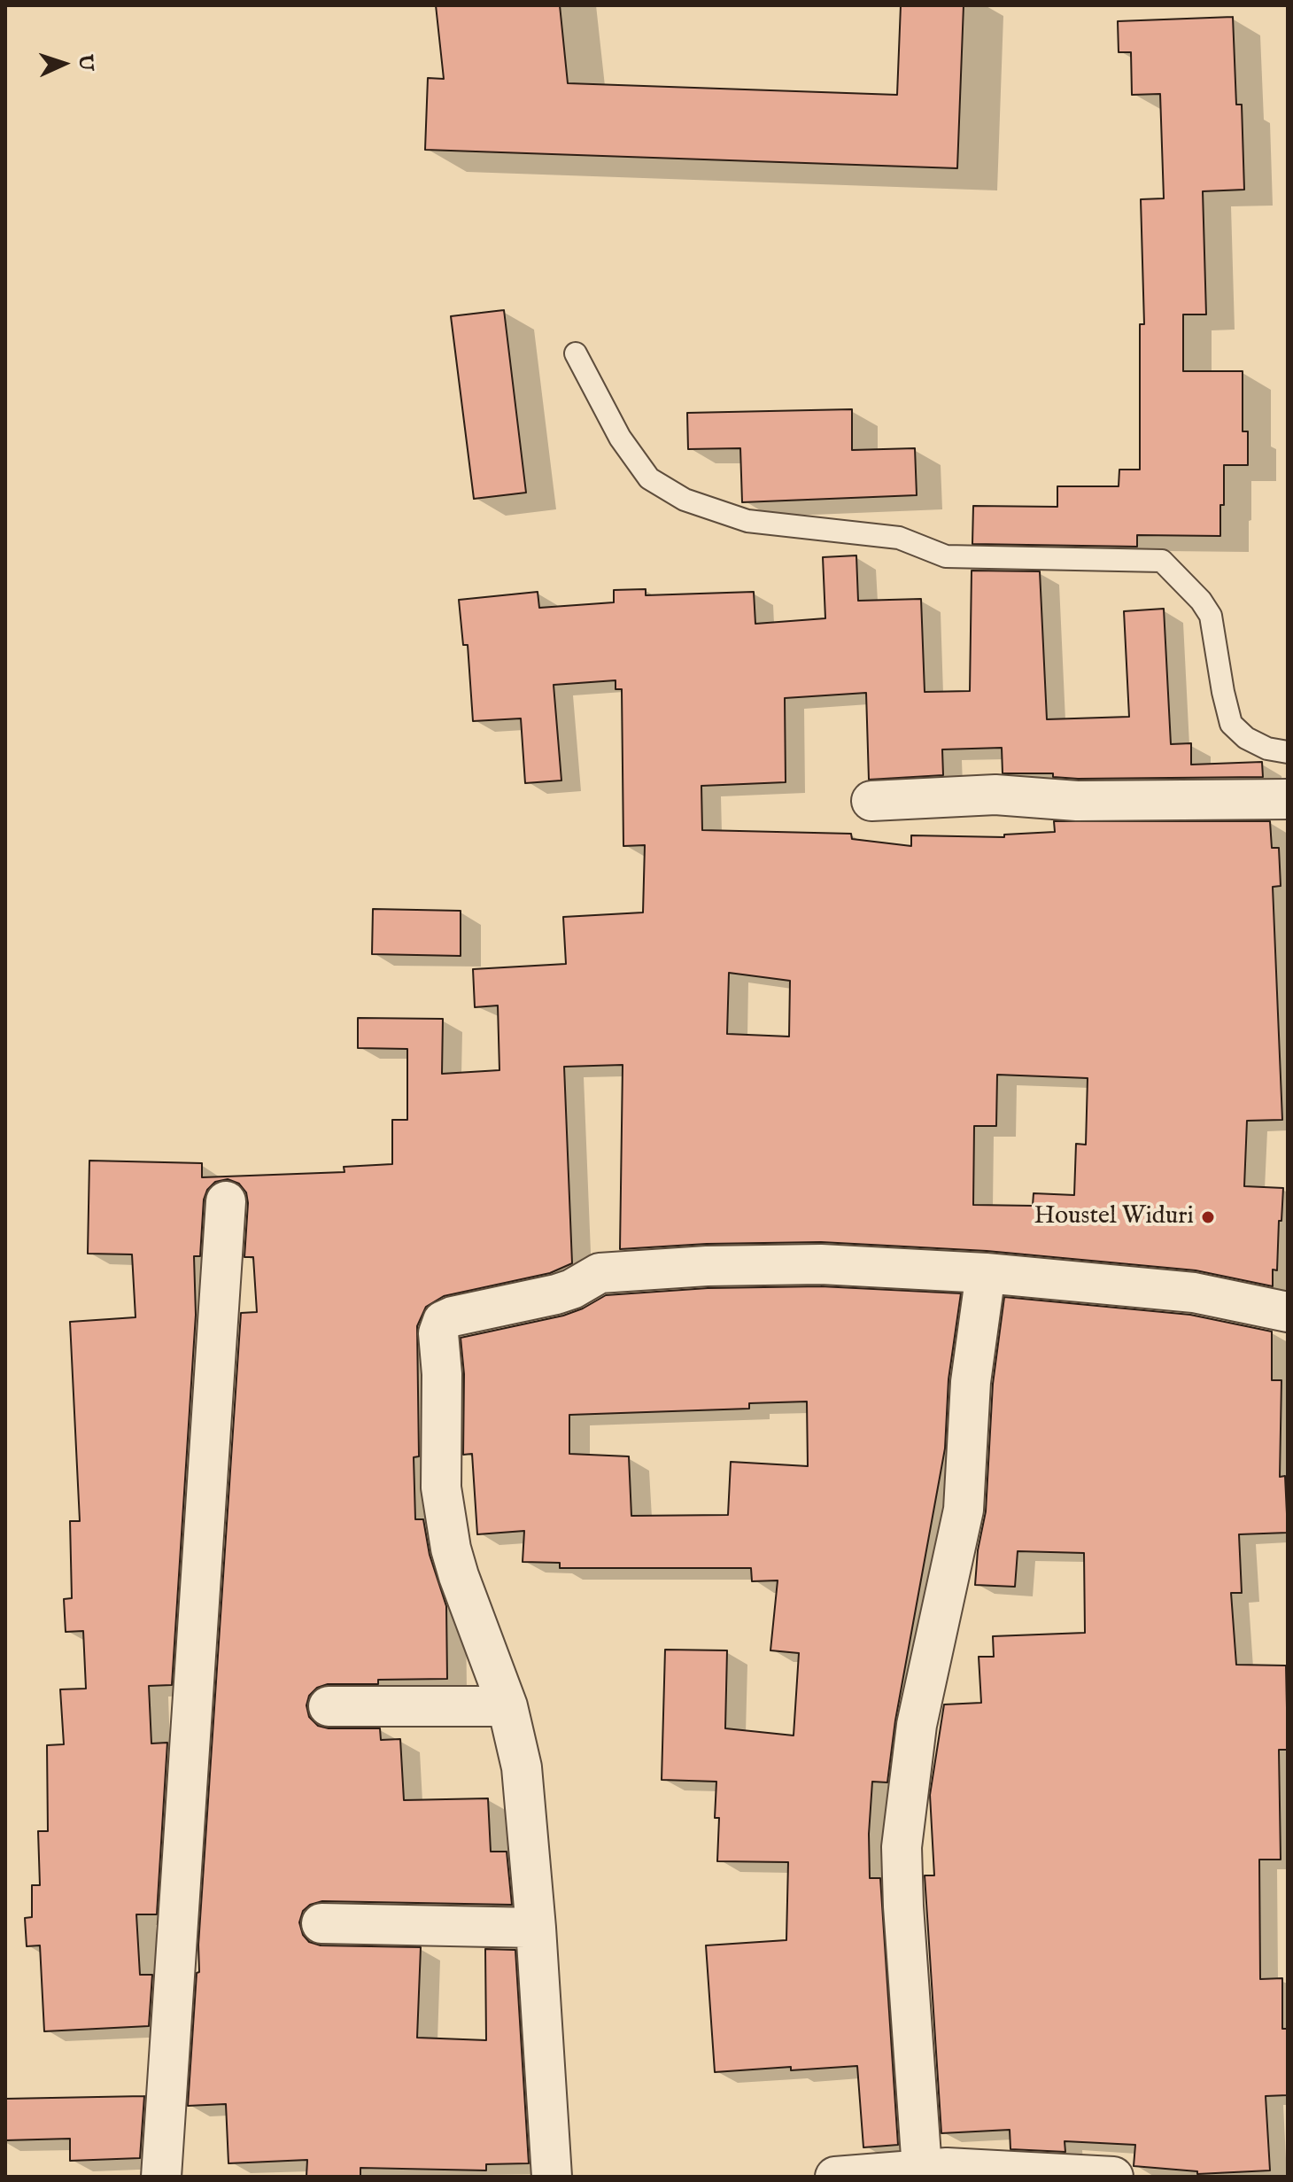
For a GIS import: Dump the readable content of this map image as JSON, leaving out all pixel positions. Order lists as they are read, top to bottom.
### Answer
{
  "places": ["Houstel Widuri"],
  "north": "right"
}
